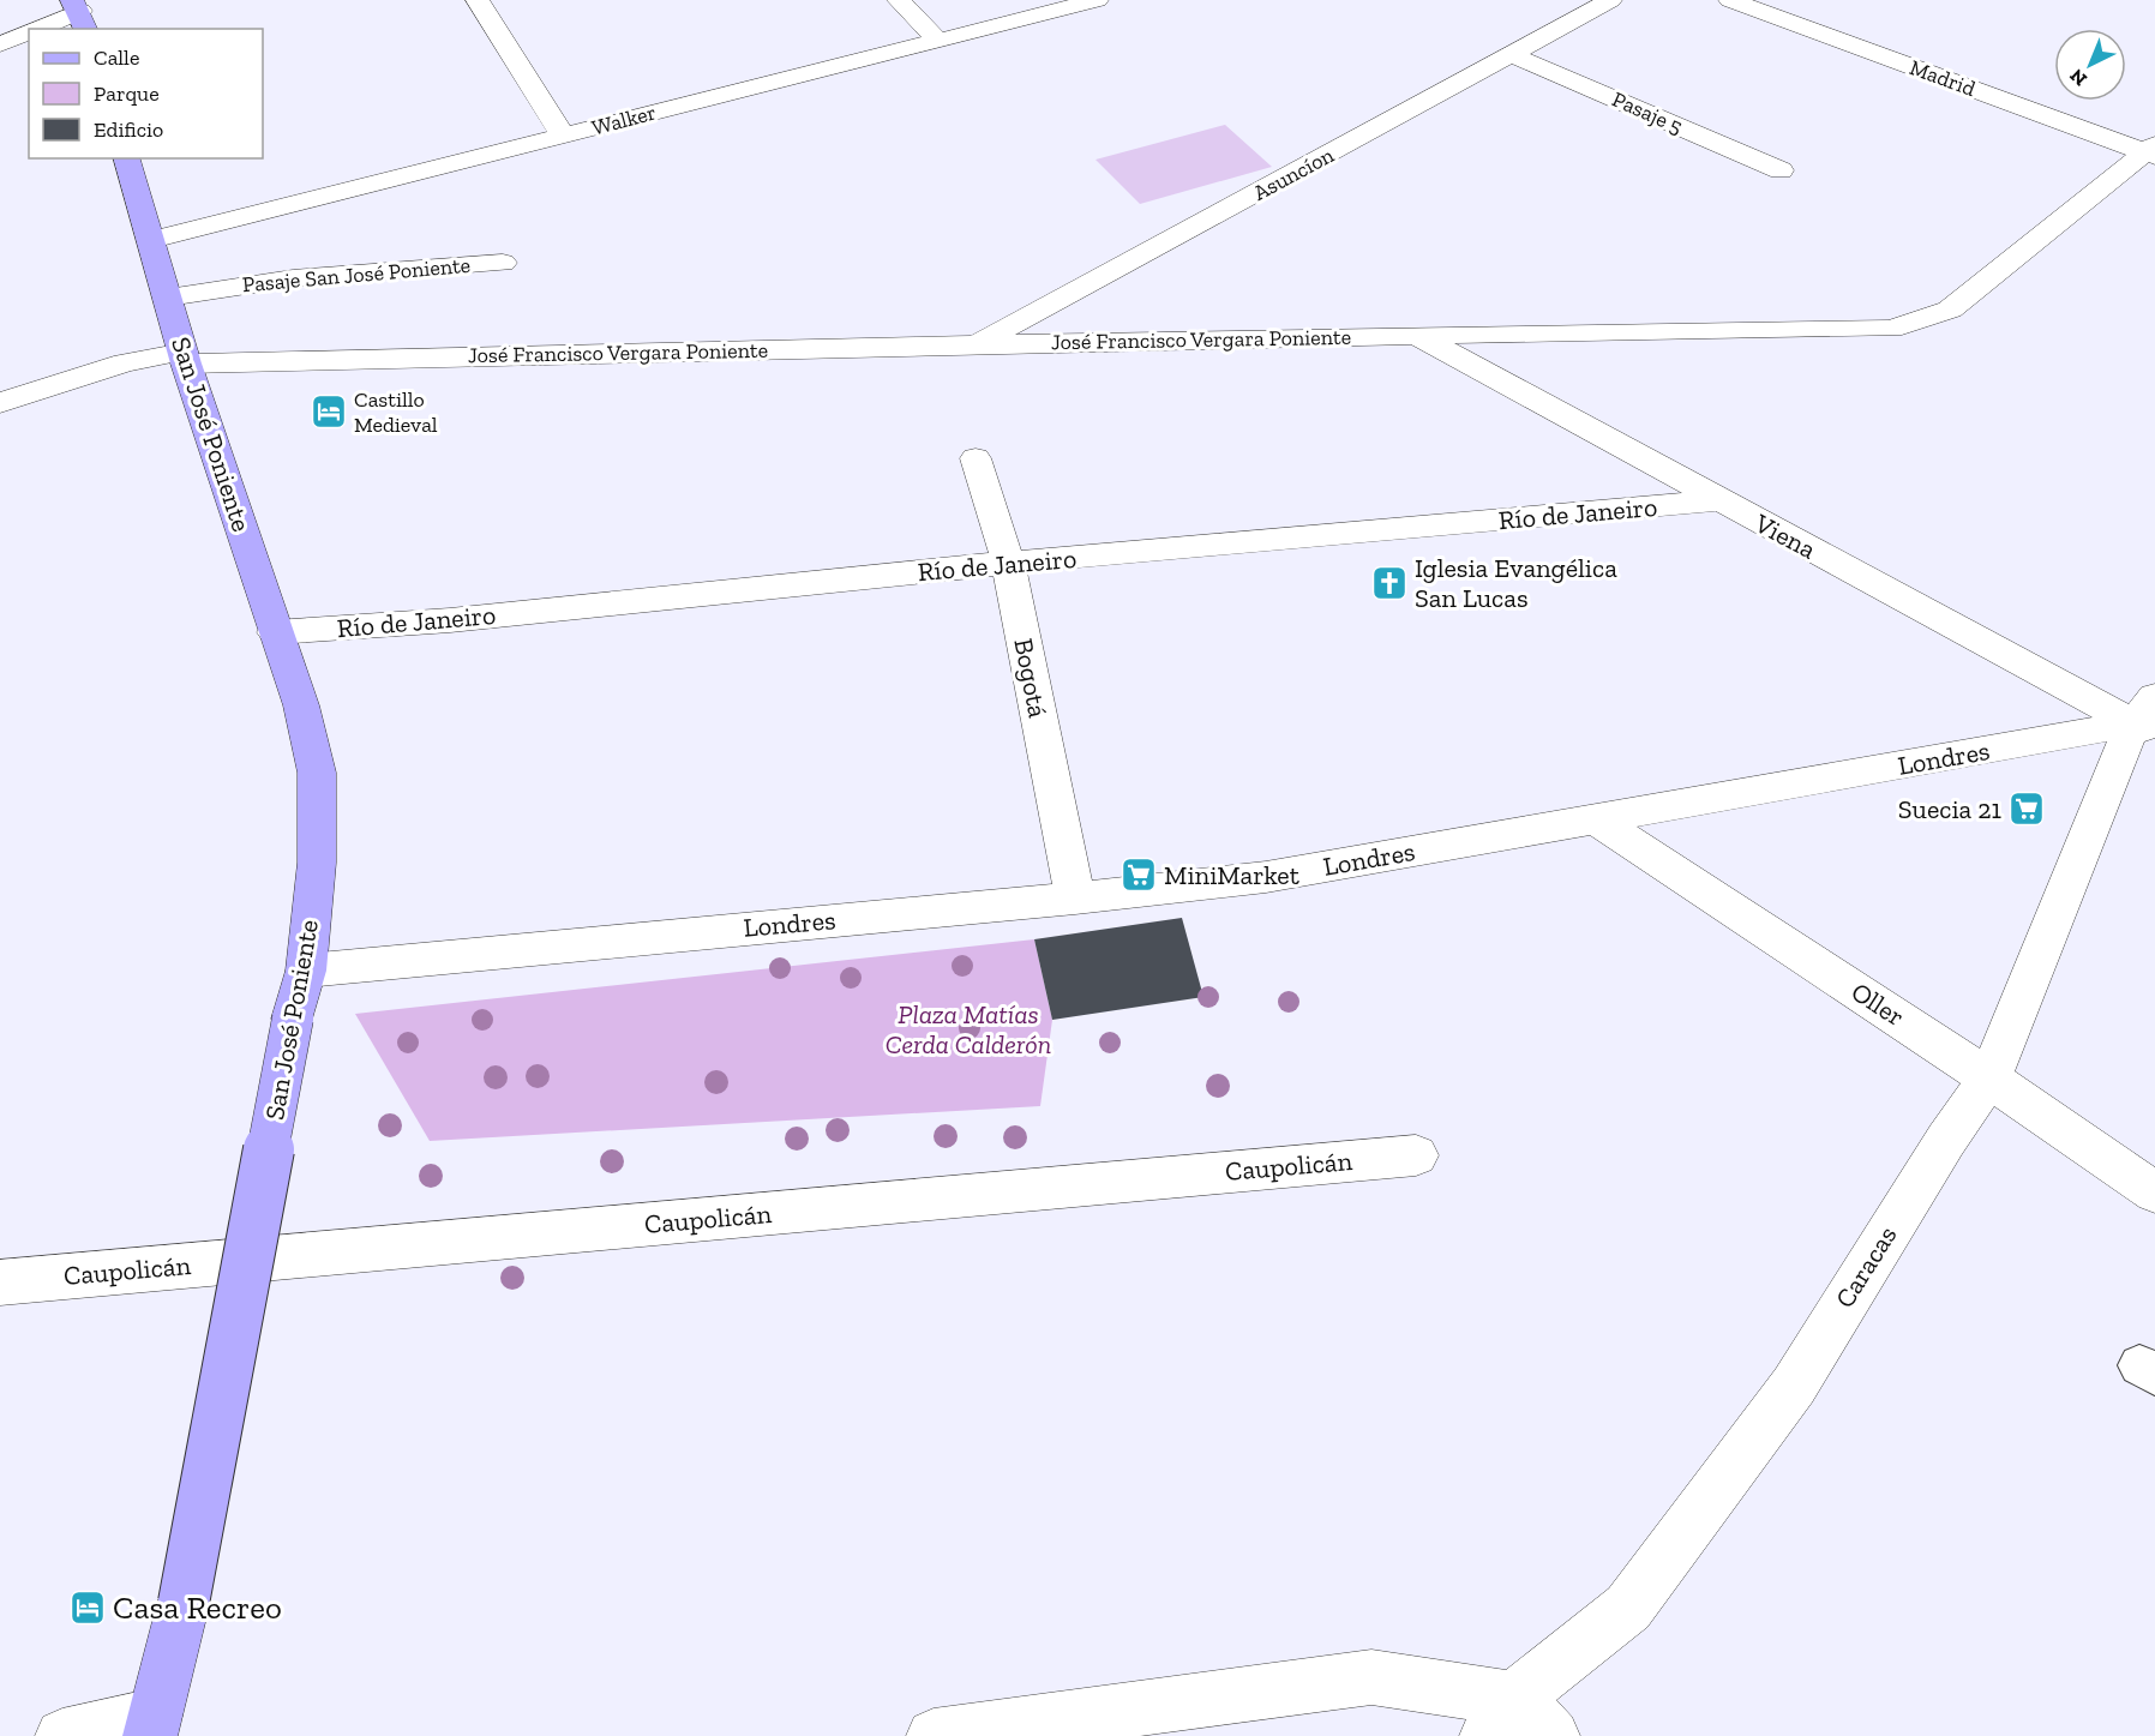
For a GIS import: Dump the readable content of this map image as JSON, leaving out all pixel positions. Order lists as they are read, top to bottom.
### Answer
{
  "streets": {
    "street": [
      "Madrid",
      "Pasaje 5",
      "Walker",
      "Asuncíon",
      "Pasaje San José Poniente",
      "José Francisco Vergara Poniente",
      "San José Poniente",
      "Río de Janeiro",
      "Viena",
      "Bogotá",
      "Londres",
      "Oller",
      "Caupolicán",
      "Caracas"
    ]
  },
  "crossings": [
    ["Madrid", "José Francisco Vergara Poniente"],
    ["Pasaje 5", "Asuncíon"],
    ["Walker", "San José Poniente"],
    ["Asuncíon", "José Francisco Vergara Poniente"],
    ["Pasaje San José Poniente", "San José Poniente"],
    ["José Francisco Vergara Poniente", "San José Poniente"],
    ["José Francisco Vergara Poniente", "Viena"],
    ["San José Poniente", "Río de Janeiro"],
    ["San José Poniente", "Londres"],
    ["Río de Janeiro", "Viena"],
    ["Río de Janeiro", "Bogotá"],
    ["Viena", "Londres"],
    ["Viena", "Caracas"],
    ["Bogotá", "Londres"],
    ["Londres", "Oller"],
    ["Londres", "Caracas"],
    ["Oller", "Caracas"]
  ],
  "parks": ["Plaza Matías Cerda Calderón"],
  "places": {
    "hotel": ["Castillo Medieval", "Casa Recreo"],
    "church": ["Iglesia Evangélica San Lucas"],
    "supermarket": ["Suecia 21", "MiniMarket"]
  },
  "legend": ["Calle", "Parque", "Edificio"],
  "north": "bottom left"
}
